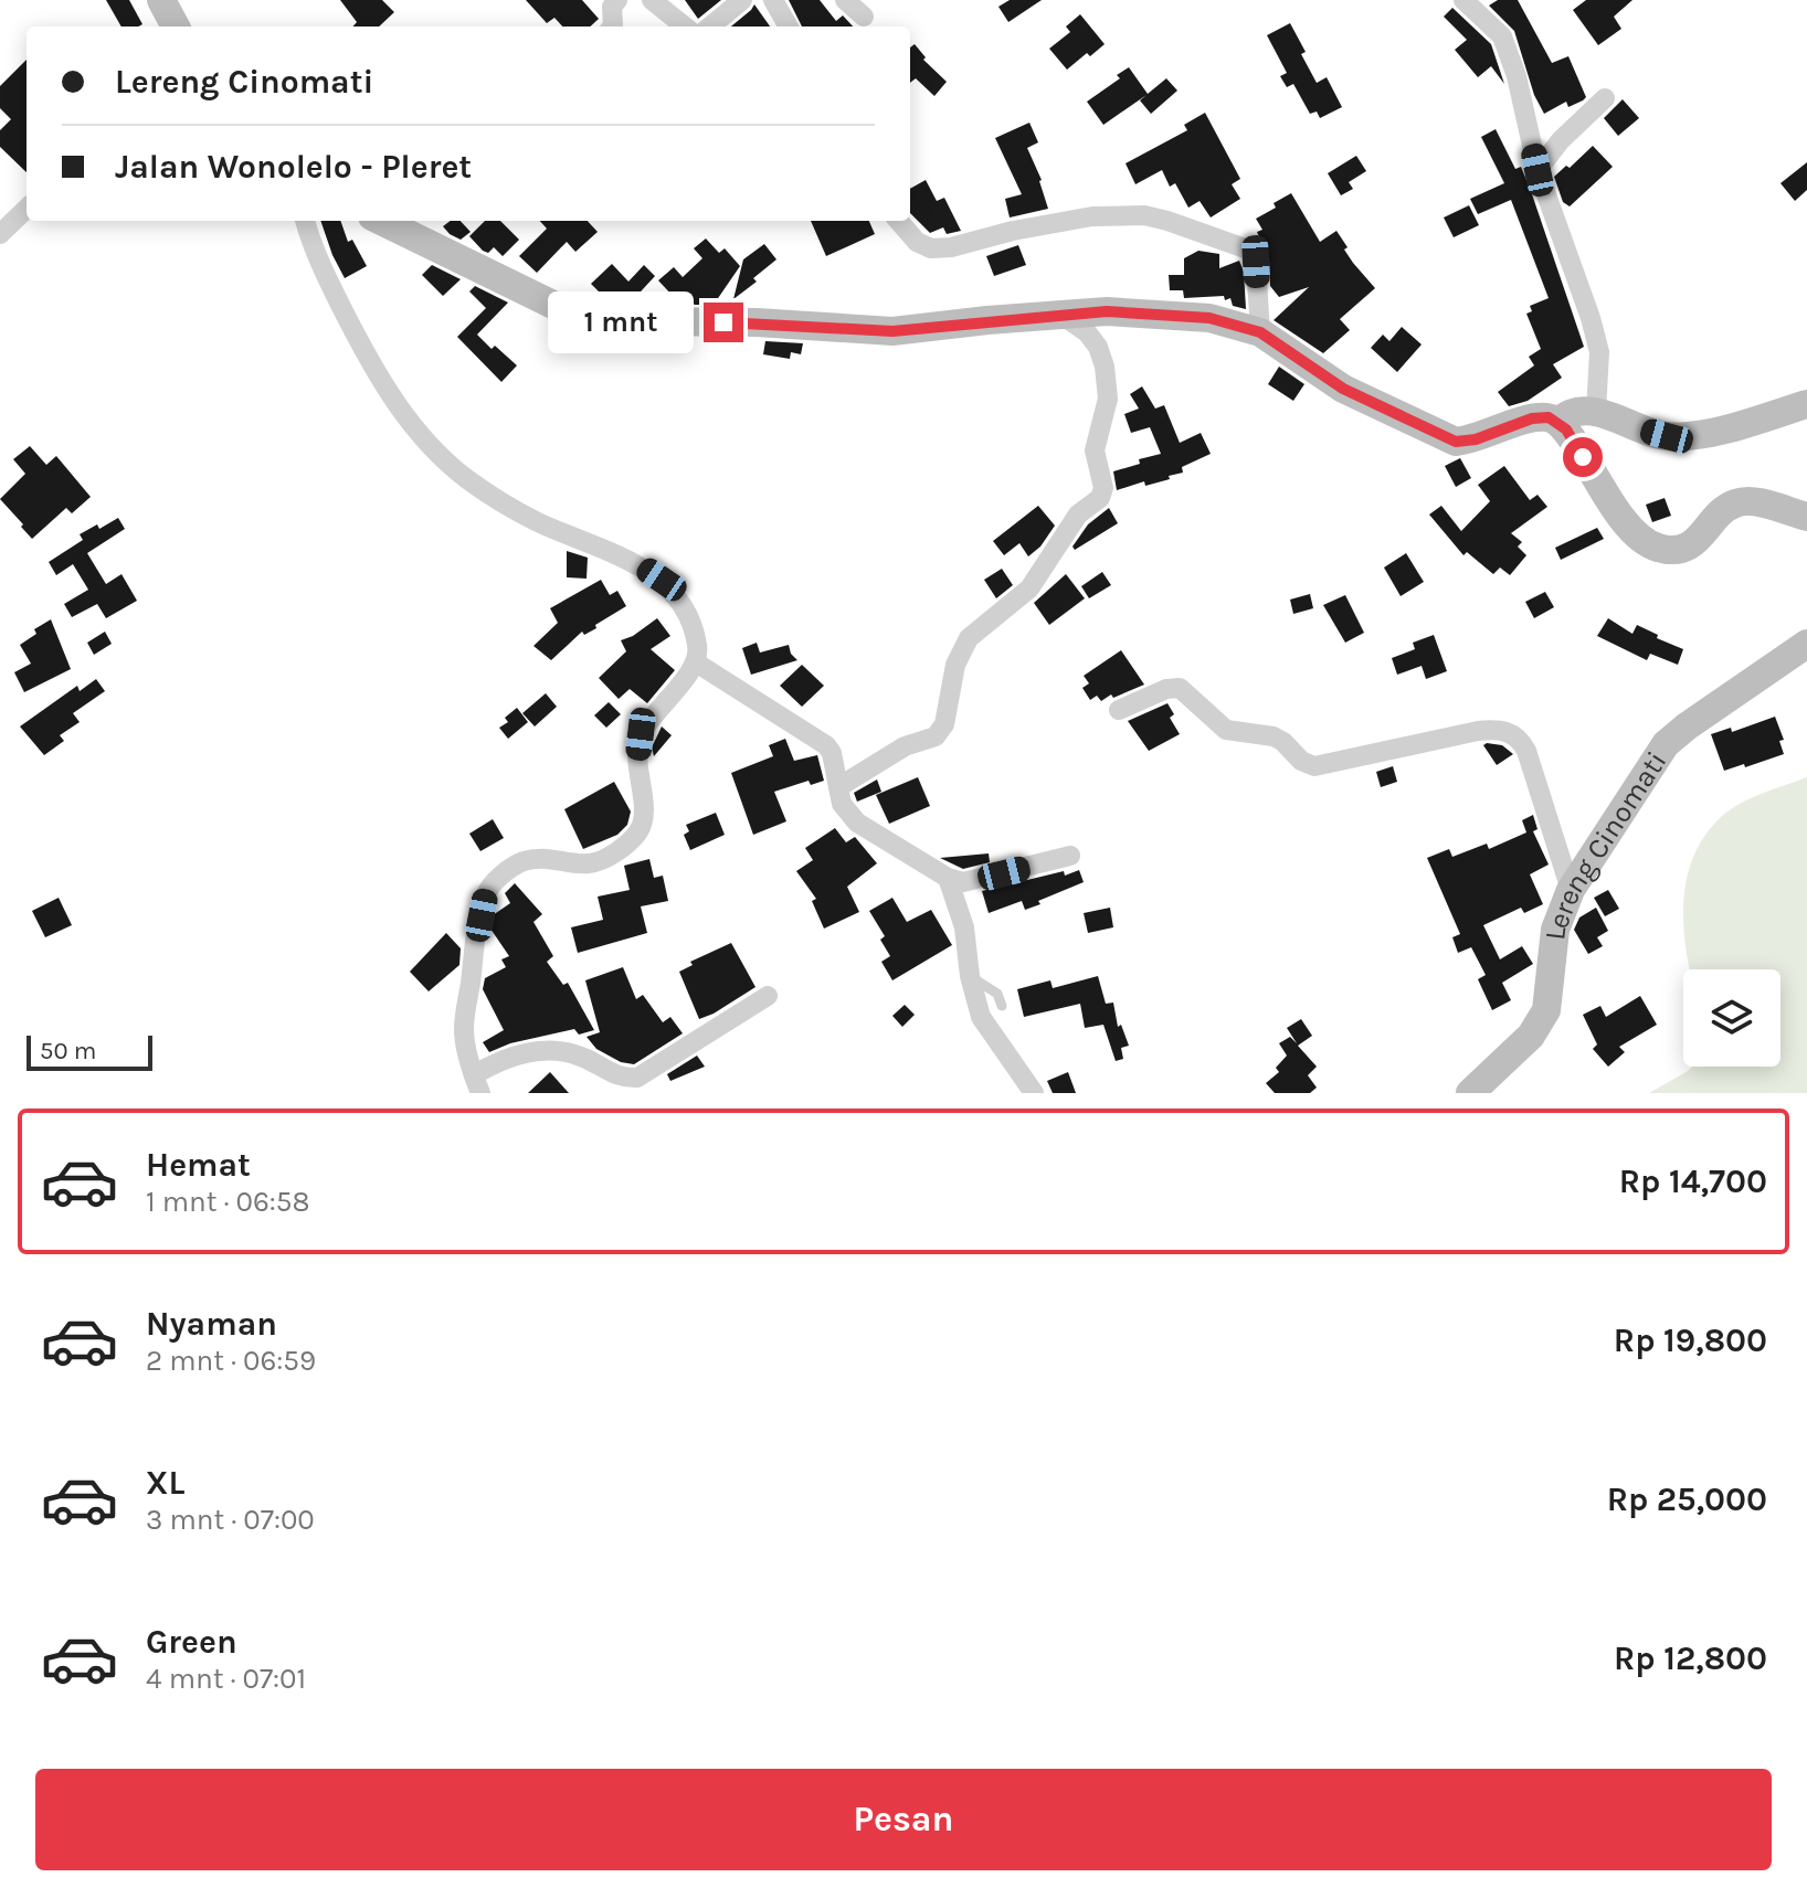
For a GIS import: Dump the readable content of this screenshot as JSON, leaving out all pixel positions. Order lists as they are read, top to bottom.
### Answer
{
  "streets": {
    "main road": ["Lereng Cinomati"]
  },
  "scale_bar": "50 m",
  "page": {
    "banner": ["Lereng Cinomati", "Jalan Wonolelo - Pleret"],
    "bubble": "1 mnt",
    "scale": "50 m",
    "list": [
      {
        "name": "Hemat",
        "note": "1 mnt · 06:58",
        "value": "Rp 14,700"
      },
      {
        "name": "Nyaman",
        "note": "2 mnt · 06:59",
        "value": "Rp 19,800"
      },
      {
        "name": "XL",
        "note": "3 mnt · 07:00",
        "value": "Rp 25,000"
      },
      {
        "name": "Green",
        "note": "4 mnt · 07:01",
        "value": "Rp 12,800"
      }
    ],
    "buttons": "Pesan"
  }
}
